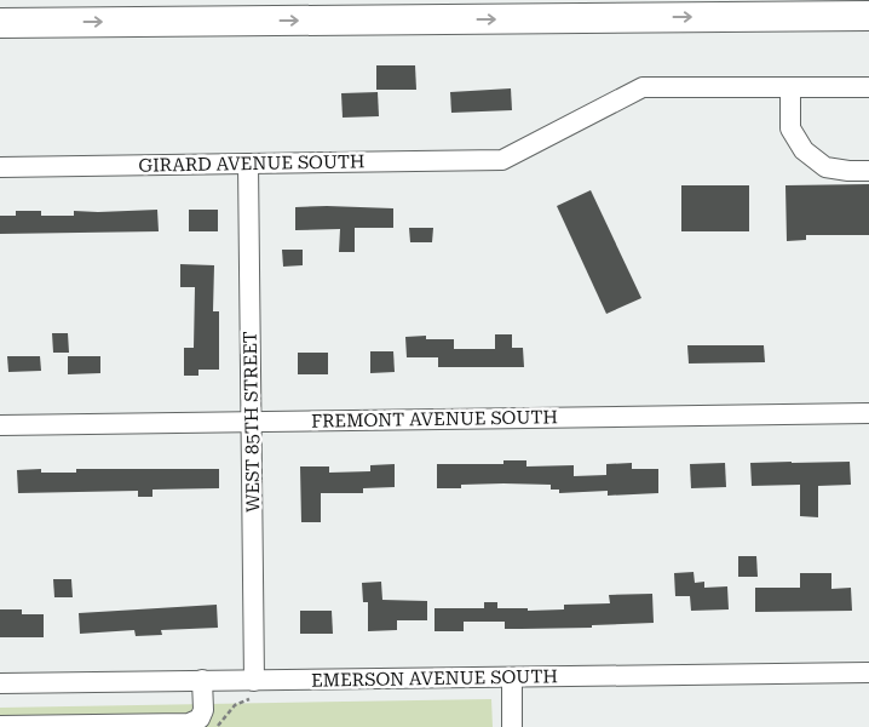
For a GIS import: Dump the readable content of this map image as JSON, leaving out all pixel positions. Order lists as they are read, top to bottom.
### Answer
{
  "streets": {
    "street": [
      "GIRARD AVENUE SOUTH",
      "FREMONT AVENUE SOUTH",
      "WEST 85TH STREET",
      "EMERSON AVENUE SOUTH"
    ]
  },
  "crossings": [
    ["GIRARD AVENUE SOUTH", "WEST 85TH STREET"],
    ["FREMONT AVENUE SOUTH", "WEST 85TH STREET"],
    ["WEST 85TH STREET", "EMERSON AVENUE SOUTH"]
  ]
}
